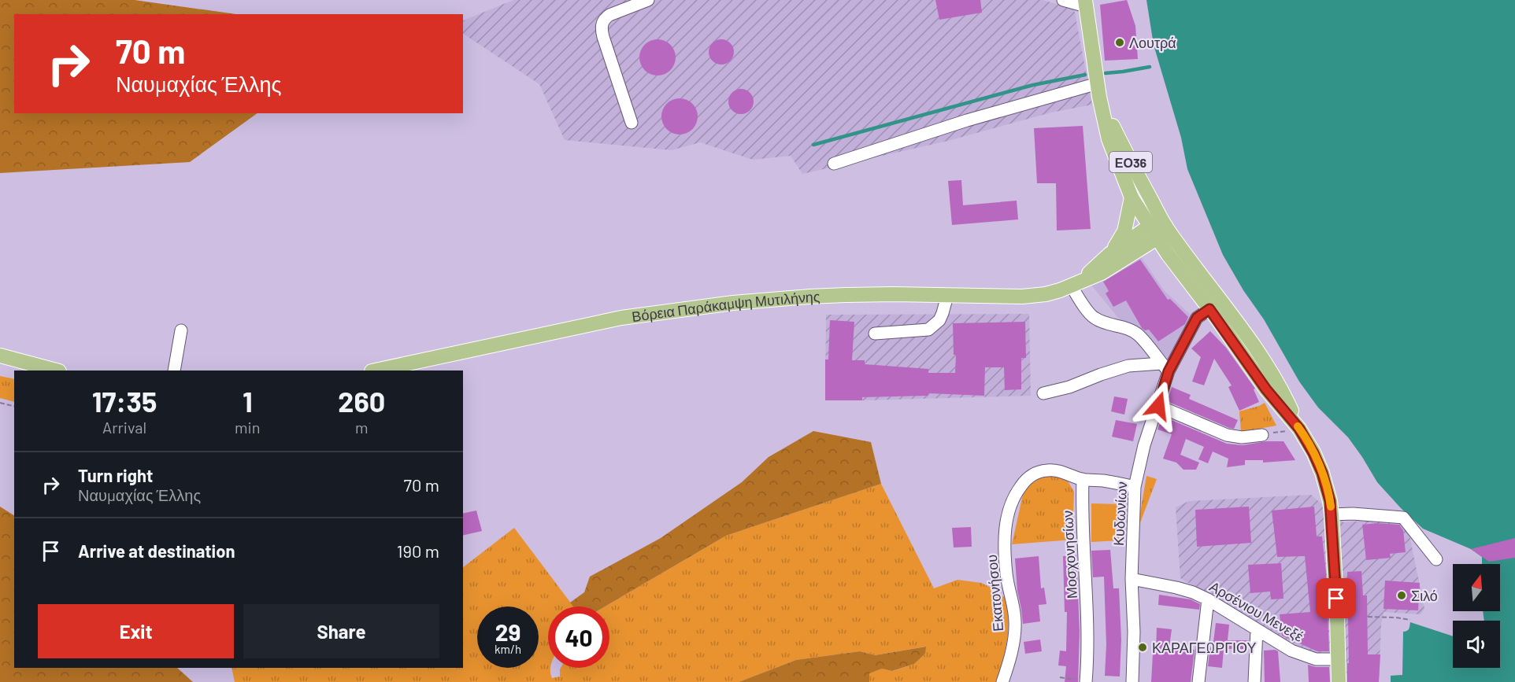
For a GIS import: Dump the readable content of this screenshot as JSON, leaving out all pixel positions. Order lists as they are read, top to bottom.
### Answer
{
  "streets": {
    "main road": ["ΕΟ36", "Βόρεια Παράκαμψη Μυτιλήνης"],
    "street": [
      "Κυδωνίων",
      "Μοσχονησίων",
      "Εκατονήσου",
      "Αρσένιου Μενεξέ"
    ]
  },
  "crossings": [
    ["ΕΟ36", "Βόρεια Παράκαμψη Μυτιλήνης"],
    ["ΕΟ36", "Κυδωνίων"],
    ["ΕΟ36", "Αρσένιου Μενεξέ"],
    ["Κυδωνίων", "Αρσένιου Μενεξέ"],
    ["Μοσχονησίων", "Εκατονήσου"]
  ],
  "places": ["Λουτρά", "Σιλό", "ΚΑΡΑΓΕΩΡΓΙΟΥ"],
  "north": "top",
  "page": {
    "turn": ["70 m", "Ναυμαχίας Έλλης"],
    "eta": [
      "17:35",
      "Arrival",
      "1",
      "min",
      "260",
      "m"
    ],
    "list": [
      {
        "name": "Turn right",
        "note": "Ναυμαχίας Έλλης",
        "value": "70 m"
      },
      {
        "name": "Arrive at destination",
        "value": "190 m"
      }
    ],
    "buttons": ["Exit", "Share"],
    "speed": "29 km/h",
    "limit": "40"
  }
}
